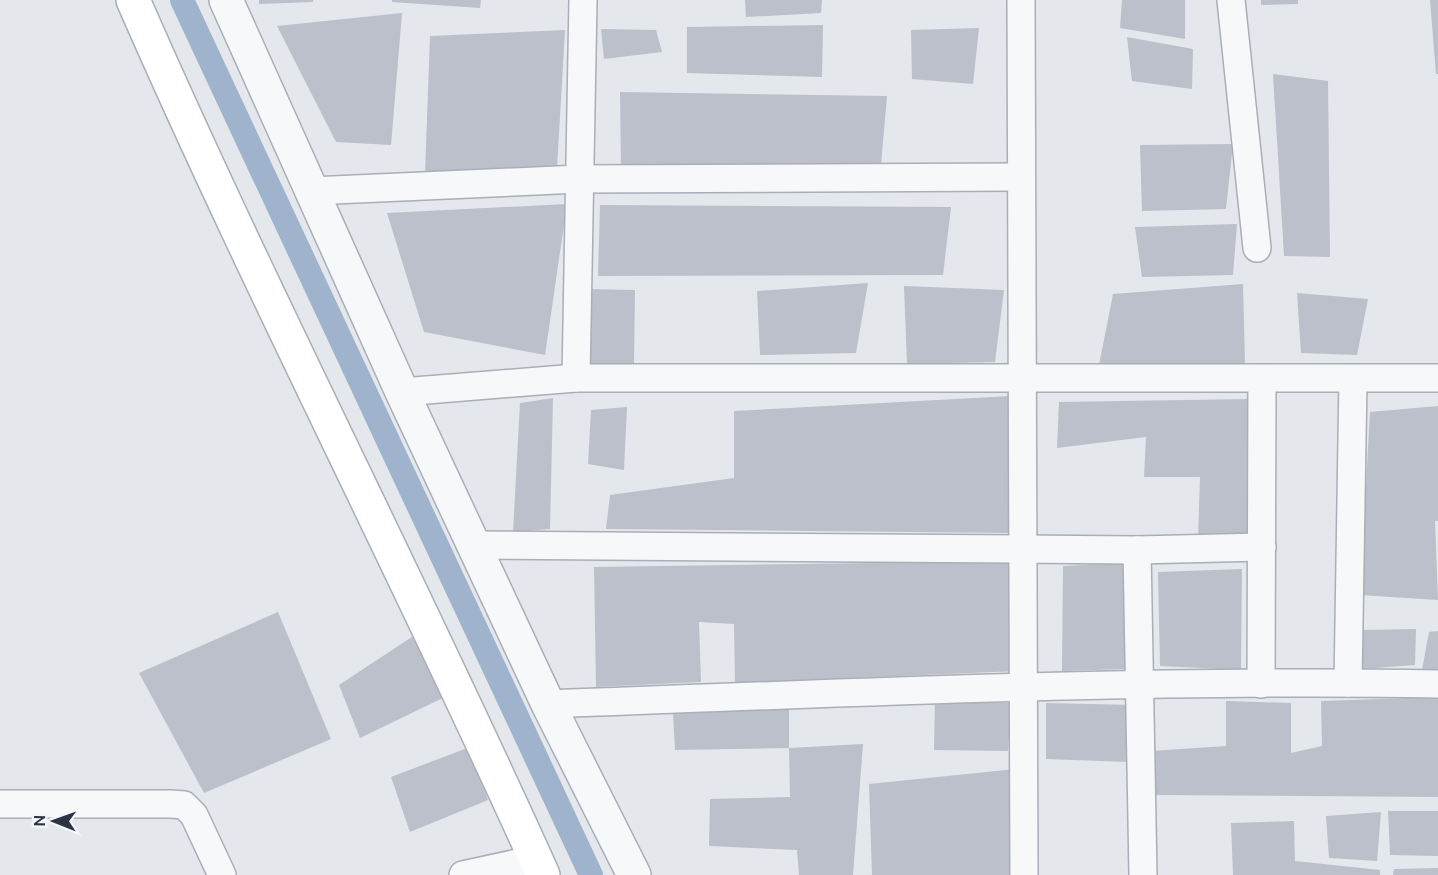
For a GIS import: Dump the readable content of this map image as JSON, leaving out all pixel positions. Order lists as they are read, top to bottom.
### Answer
{
  "north": "left"
}
